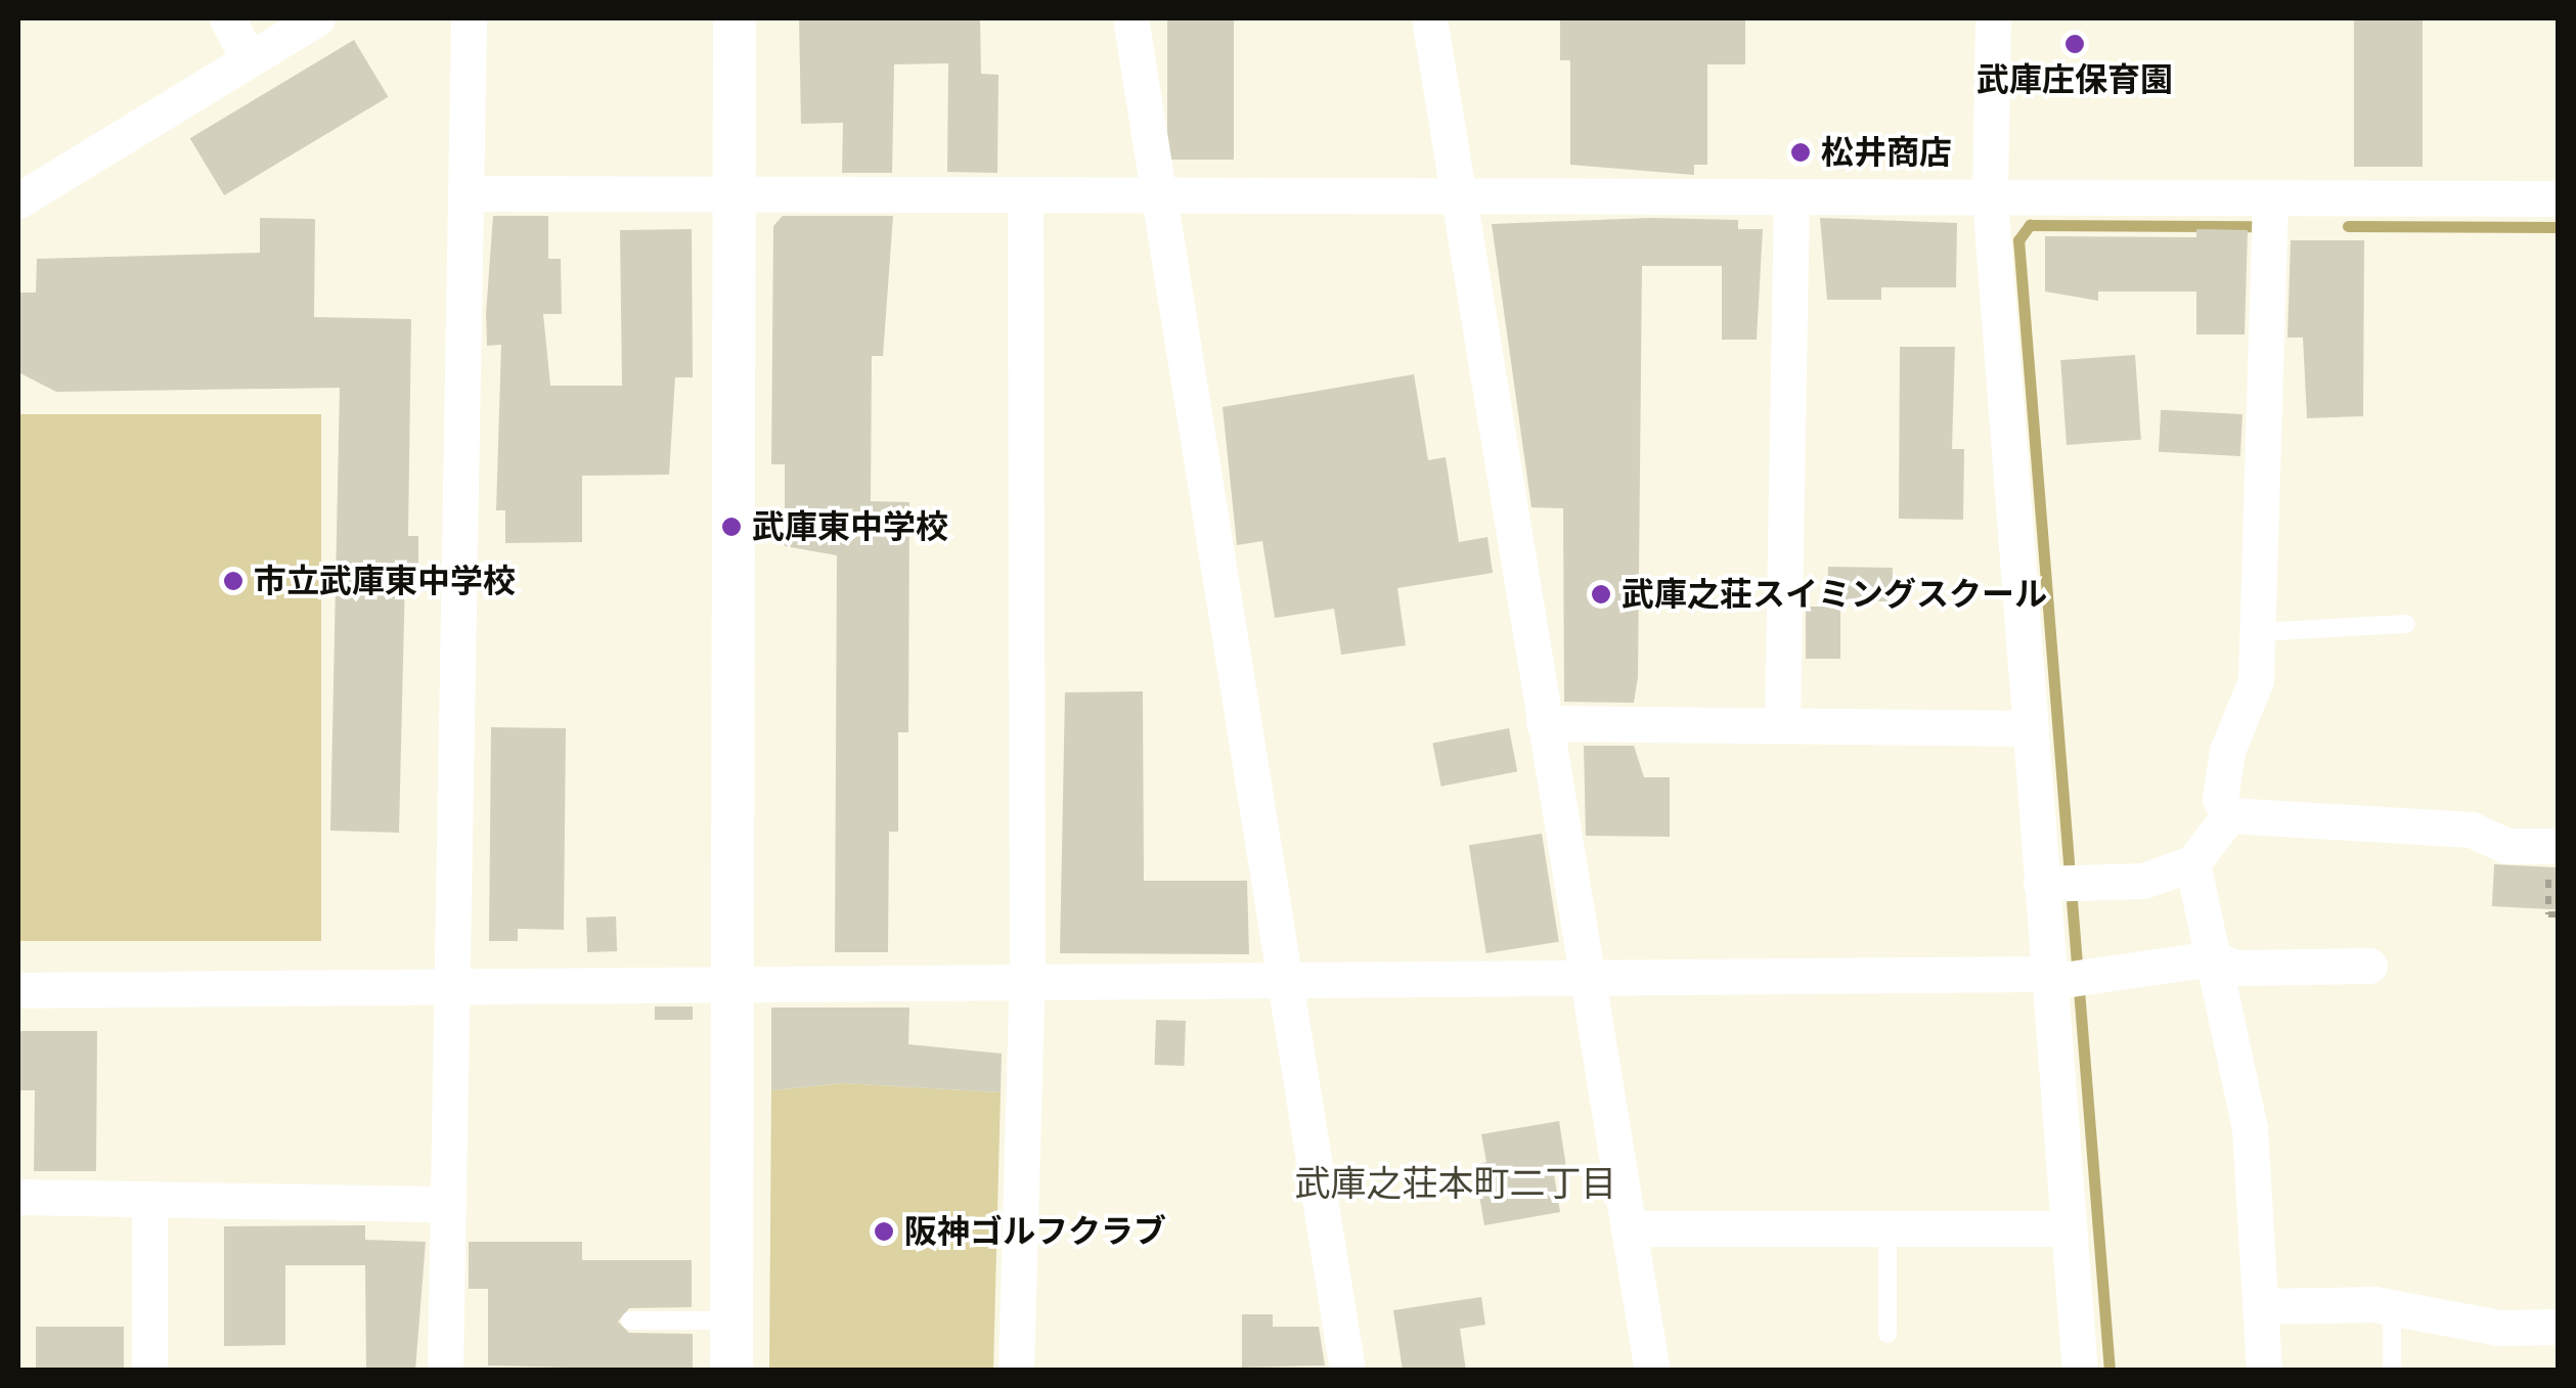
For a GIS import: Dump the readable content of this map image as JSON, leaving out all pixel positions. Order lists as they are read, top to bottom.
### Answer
{
  "districts": ["武庫之荘本町二丁目"],
  "places": [
    "武庫庄保育園",
    "松井商店",
    "武庫東中学校",
    "市立武庫東中学校",
    "武庫之荘スイミングスクール",
    "阪神ゴルフクラブ"
  ]
}
